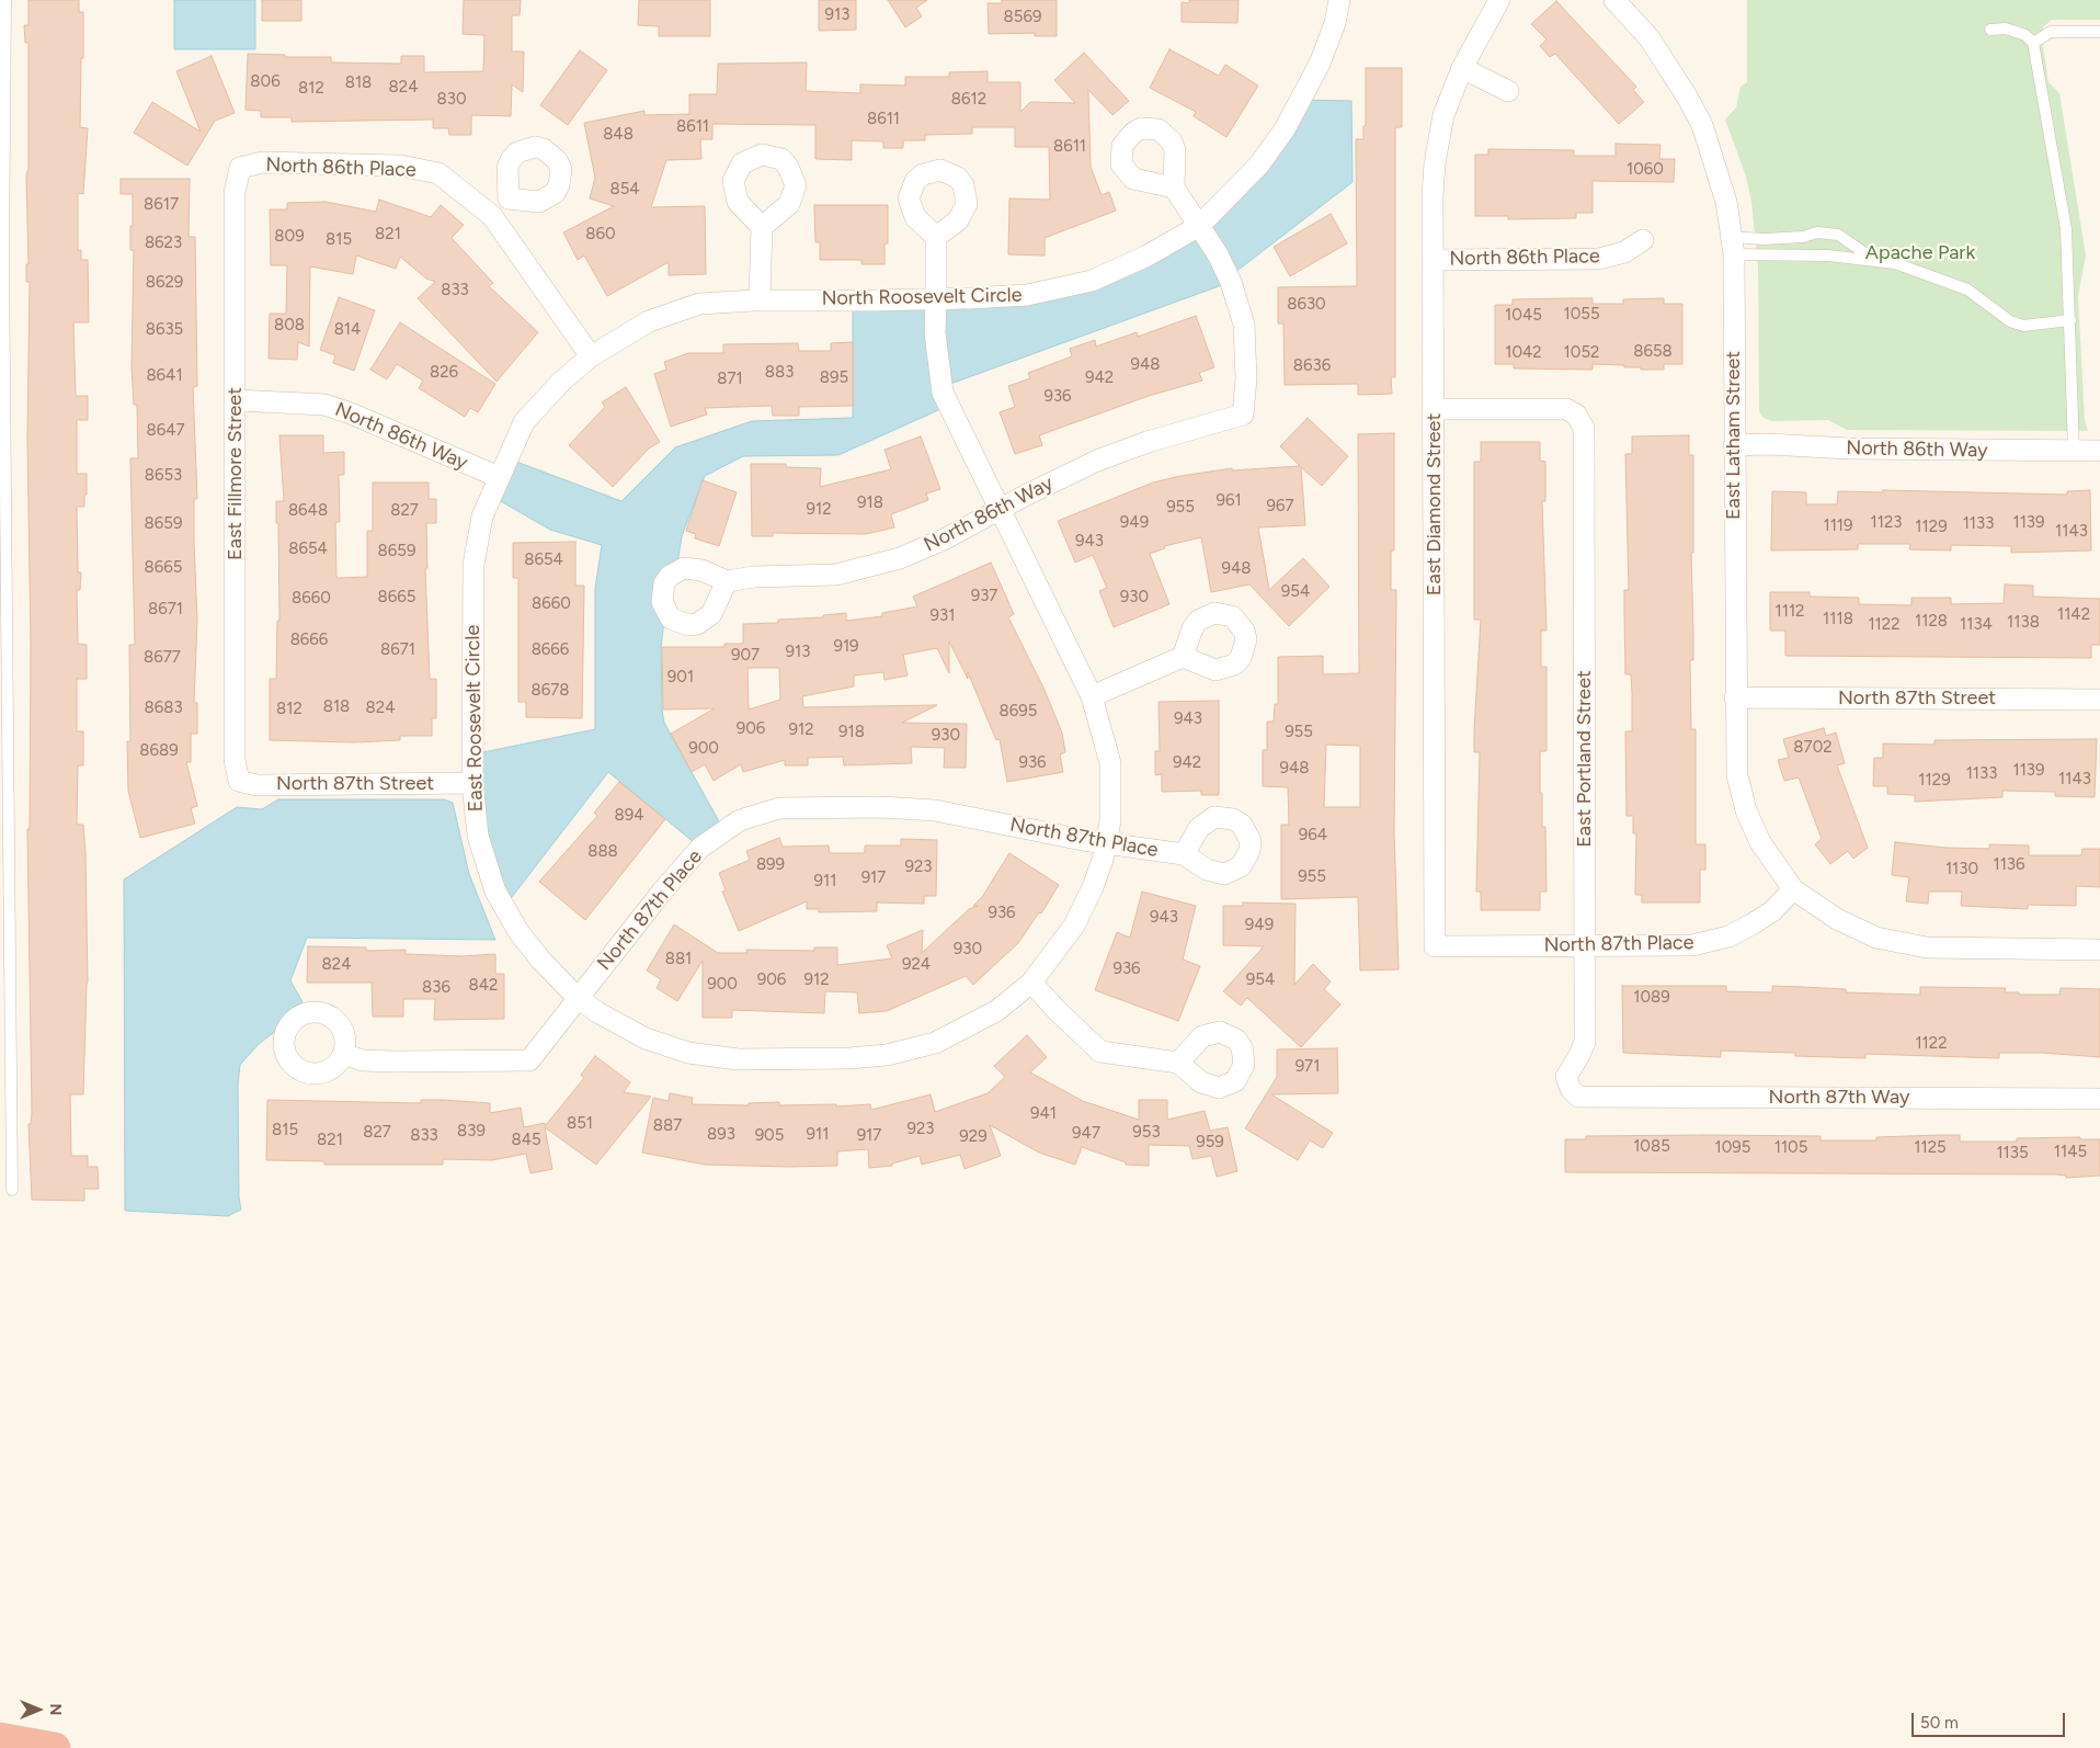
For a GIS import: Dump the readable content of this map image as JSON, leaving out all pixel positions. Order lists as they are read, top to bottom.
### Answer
{
  "streets": {
    "street": [
      "North 86th Place",
      "North Roosevelt Circle",
      "East Latham Street",
      "North 86th Way",
      "East Fillmore Street",
      "East Diamond Street",
      "North 87th Street",
      "East Roosevelt Circle",
      "East Portland Street",
      "North 87th Place",
      "North 87th Way"
    ]
  },
  "crossings": [
    ["North 86th Place", "North Roosevelt Circle"],
    ["North 86th Place", "East Fillmore Street"],
    ["North 86th Place", "East Diamond Street"],
    ["North Roosevelt Circle", "North 86th Way"],
    ["North Roosevelt Circle", "East Roosevelt Circle"],
    ["East Latham Street", "North 86th Way"],
    ["East Latham Street", "North 87th Street"],
    ["East Latham Street", "North 87th Place"],
    ["North 86th Way", "East Fillmore Street"],
    ["North 86th Way", "East Roosevelt Circle"],
    ["East Fillmore Street", "North 87th Street"],
    ["East Diamond Street", "East Portland Street"],
    ["East Diamond Street", "North 87th Place"],
    ["North 87th Street", "East Roosevelt Circle"],
    ["East Roosevelt Circle", "North 87th Place"],
    ["East Portland Street", "North 87th Place"],
    ["East Portland Street", "North 87th Way"]
  ],
  "parks": ["Apache Park"],
  "house_numbers": [
    "913",
    "8569",
    "806",
    "818",
    "824",
    "812",
    "830",
    "8612",
    "8611",
    "8611",
    "848",
    "8611",
    "1060",
    "854",
    "8617",
    "821",
    "860",
    "809",
    "815",
    "8623",
    "8629",
    "833",
    "8630",
    "1055",
    "1045",
    "808",
    "8635",
    "814",
    "8658",
    "1042",
    "1052",
    "948",
    "8636",
    "826",
    "883",
    "8641",
    "895",
    "942",
    "871",
    "936",
    "8647",
    "8653",
    "961",
    "918",
    "967",
    "955",
    "912",
    "8648",
    "827",
    "949",
    "1123",
    "1139",
    "8659",
    "1133",
    "1119",
    "1129",
    "1143",
    "943",
    "8654",
    "8659",
    "8654",
    "8665",
    "948",
    "954",
    "937",
    "8665",
    "930",
    "8660",
    "8660",
    "8671",
    "1112",
    "1142",
    "931",
    "1118",
    "1128",
    "1138",
    "1122",
    "1134",
    "8666",
    "919",
    "8671",
    "8666",
    "913",
    "907",
    "8677",
    "901",
    "8678",
    "818",
    "8683",
    "824",
    "812",
    "8695",
    "943",
    "906",
    "912",
    "918",
    "955",
    "930",
    "8702",
    "900",
    "8689",
    "936",
    "942",
    "948",
    "1139",
    "1133",
    "1143",
    "1129",
    "894",
    "964",
    "888",
    "899",
    "1136",
    "923",
    "1130",
    "955",
    "917",
    "911",
    "936",
    "943",
    "949",
    "930",
    "881",
    "824",
    "924",
    "936",
    "906",
    "912",
    "954",
    "900",
    "842",
    "836",
    "1089",
    "1122",
    "971",
    "941",
    "851",
    "887",
    "923",
    "815",
    "839",
    "827",
    "953",
    "947",
    "893",
    "911",
    "833",
    "905",
    "917",
    "929",
    "821",
    "845",
    "959",
    "1085",
    "1095",
    "1105",
    "1125",
    "1145",
    "1135"
  ],
  "scale_bar": "50 m",
  "north": "right"
}
